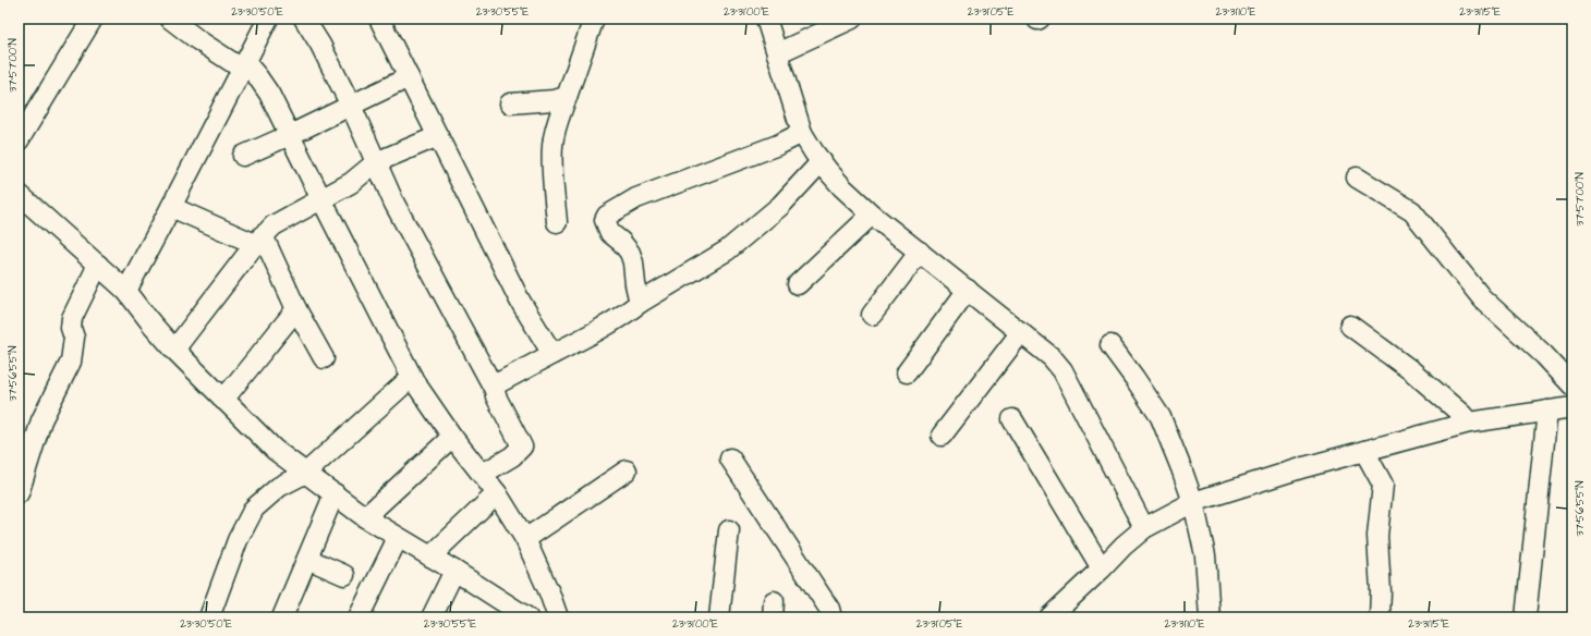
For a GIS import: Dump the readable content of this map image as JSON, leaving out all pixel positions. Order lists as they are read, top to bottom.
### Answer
{
  "coordinates": [
    "23°30'50\"E",
    "23°30'55\"E",
    "23°31'00\"E",
    "23°31'05\"E",
    "23°31'10\"E",
    "23°31'15\"E",
    "37°57'00\"N",
    "37°56'55\"N"
  ]
}
